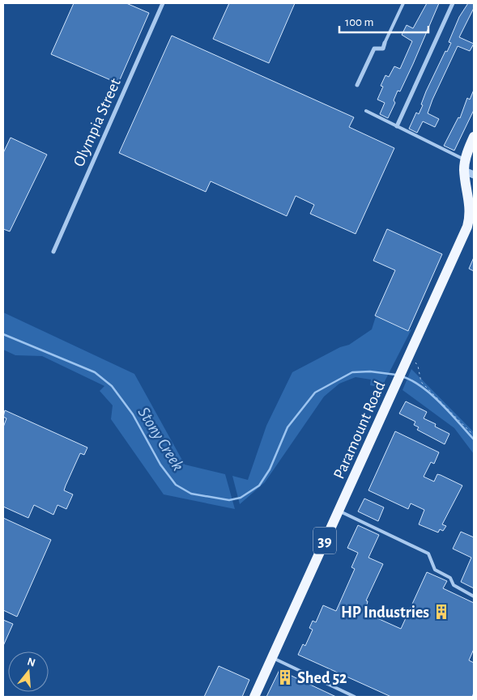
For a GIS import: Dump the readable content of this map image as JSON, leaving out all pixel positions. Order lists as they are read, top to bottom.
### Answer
{
  "streets": {
    "main road": ["Paramount Road", "39"],
    "street": ["Olympia Street"]
  },
  "crossings": [
    ["Paramount Road", "39"]
  ],
  "water": ["Stony Creek"],
  "places": {
    "building": ["HP Industries", "Shed 52"]
  },
  "scale_bar": "100 m",
  "north": "top"
}
